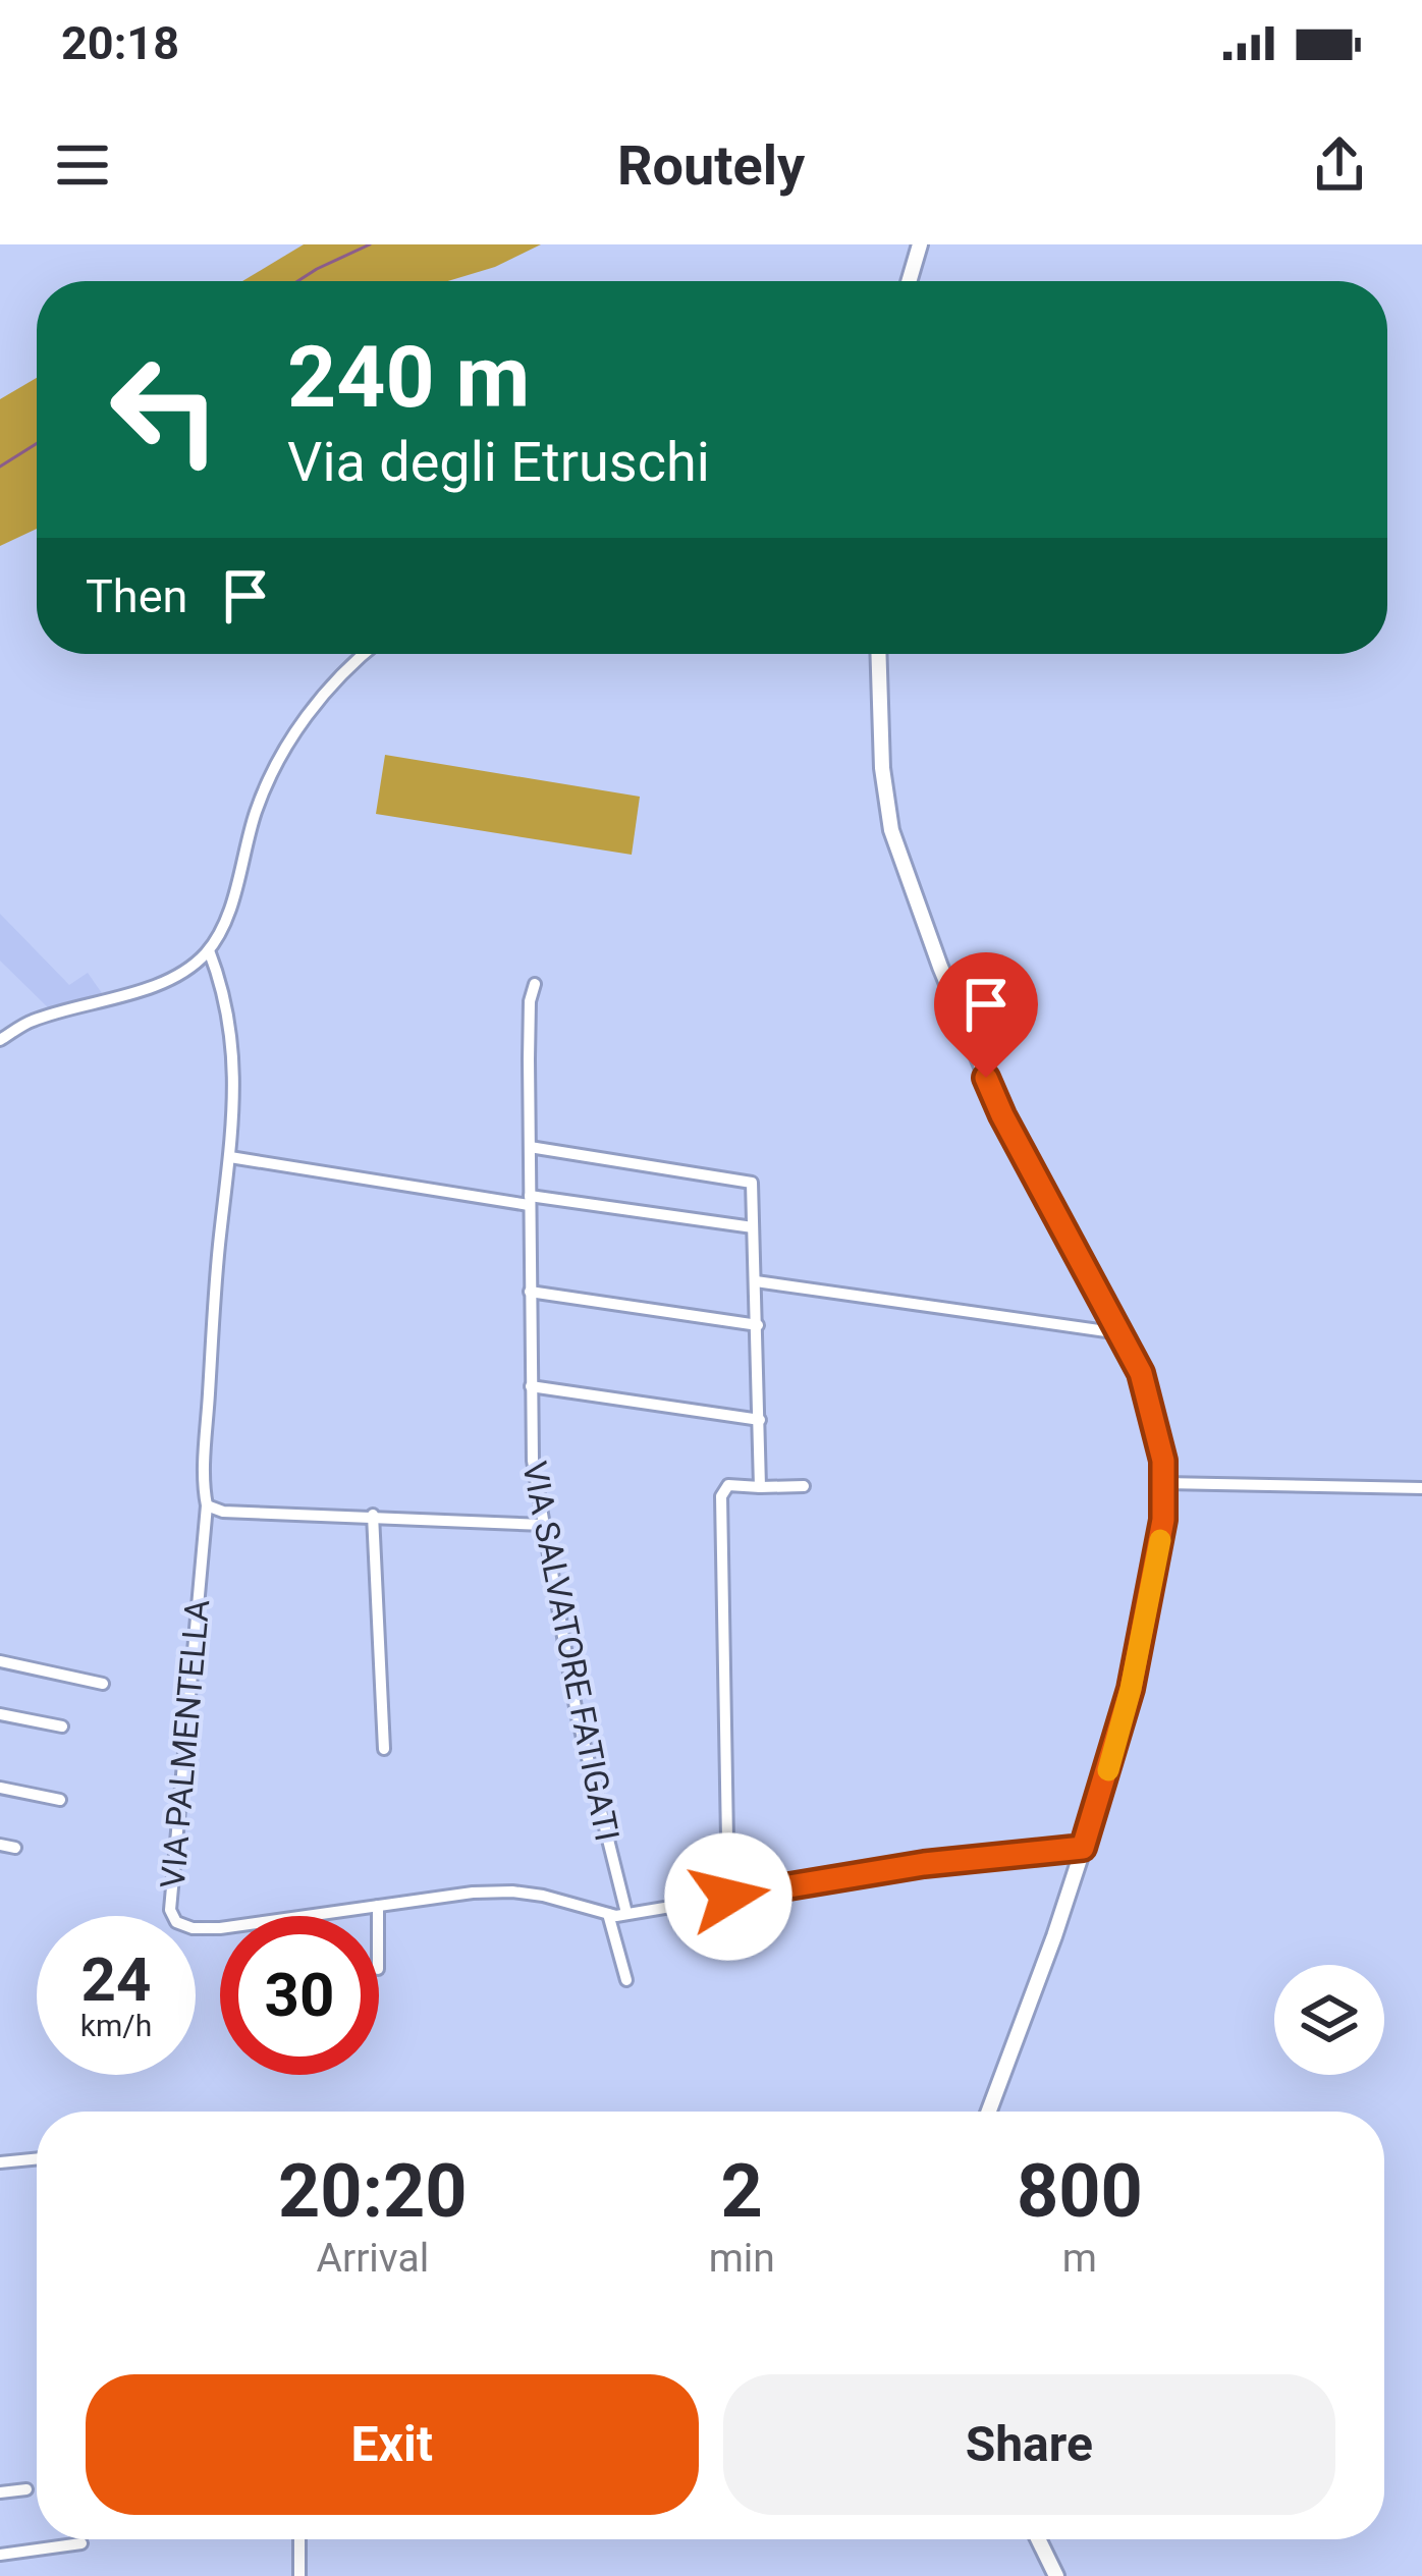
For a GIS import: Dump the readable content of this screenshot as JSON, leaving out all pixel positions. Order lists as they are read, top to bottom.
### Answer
{
  "streets": {
    "street": ["VIA SALVATORE FATIGATI", "VIA PALMENTELLA"]
  },
  "crossings": [
    ["VIA SALVATORE FATIGATI", "VIA PALMENTELLA"]
  ],
  "page": {
    "status": "20:18",
    "header": "Routely",
    "turn": ["240 m", "Via degli Etruschi"],
    "then": "Then",
    "speed": "24 km/h",
    "limit": "30",
    "eta": [
      "20:20",
      "Arrival",
      "2",
      "min",
      "800",
      "m"
    ],
    "buttons": ["Exit", "Share"]
  }
}
